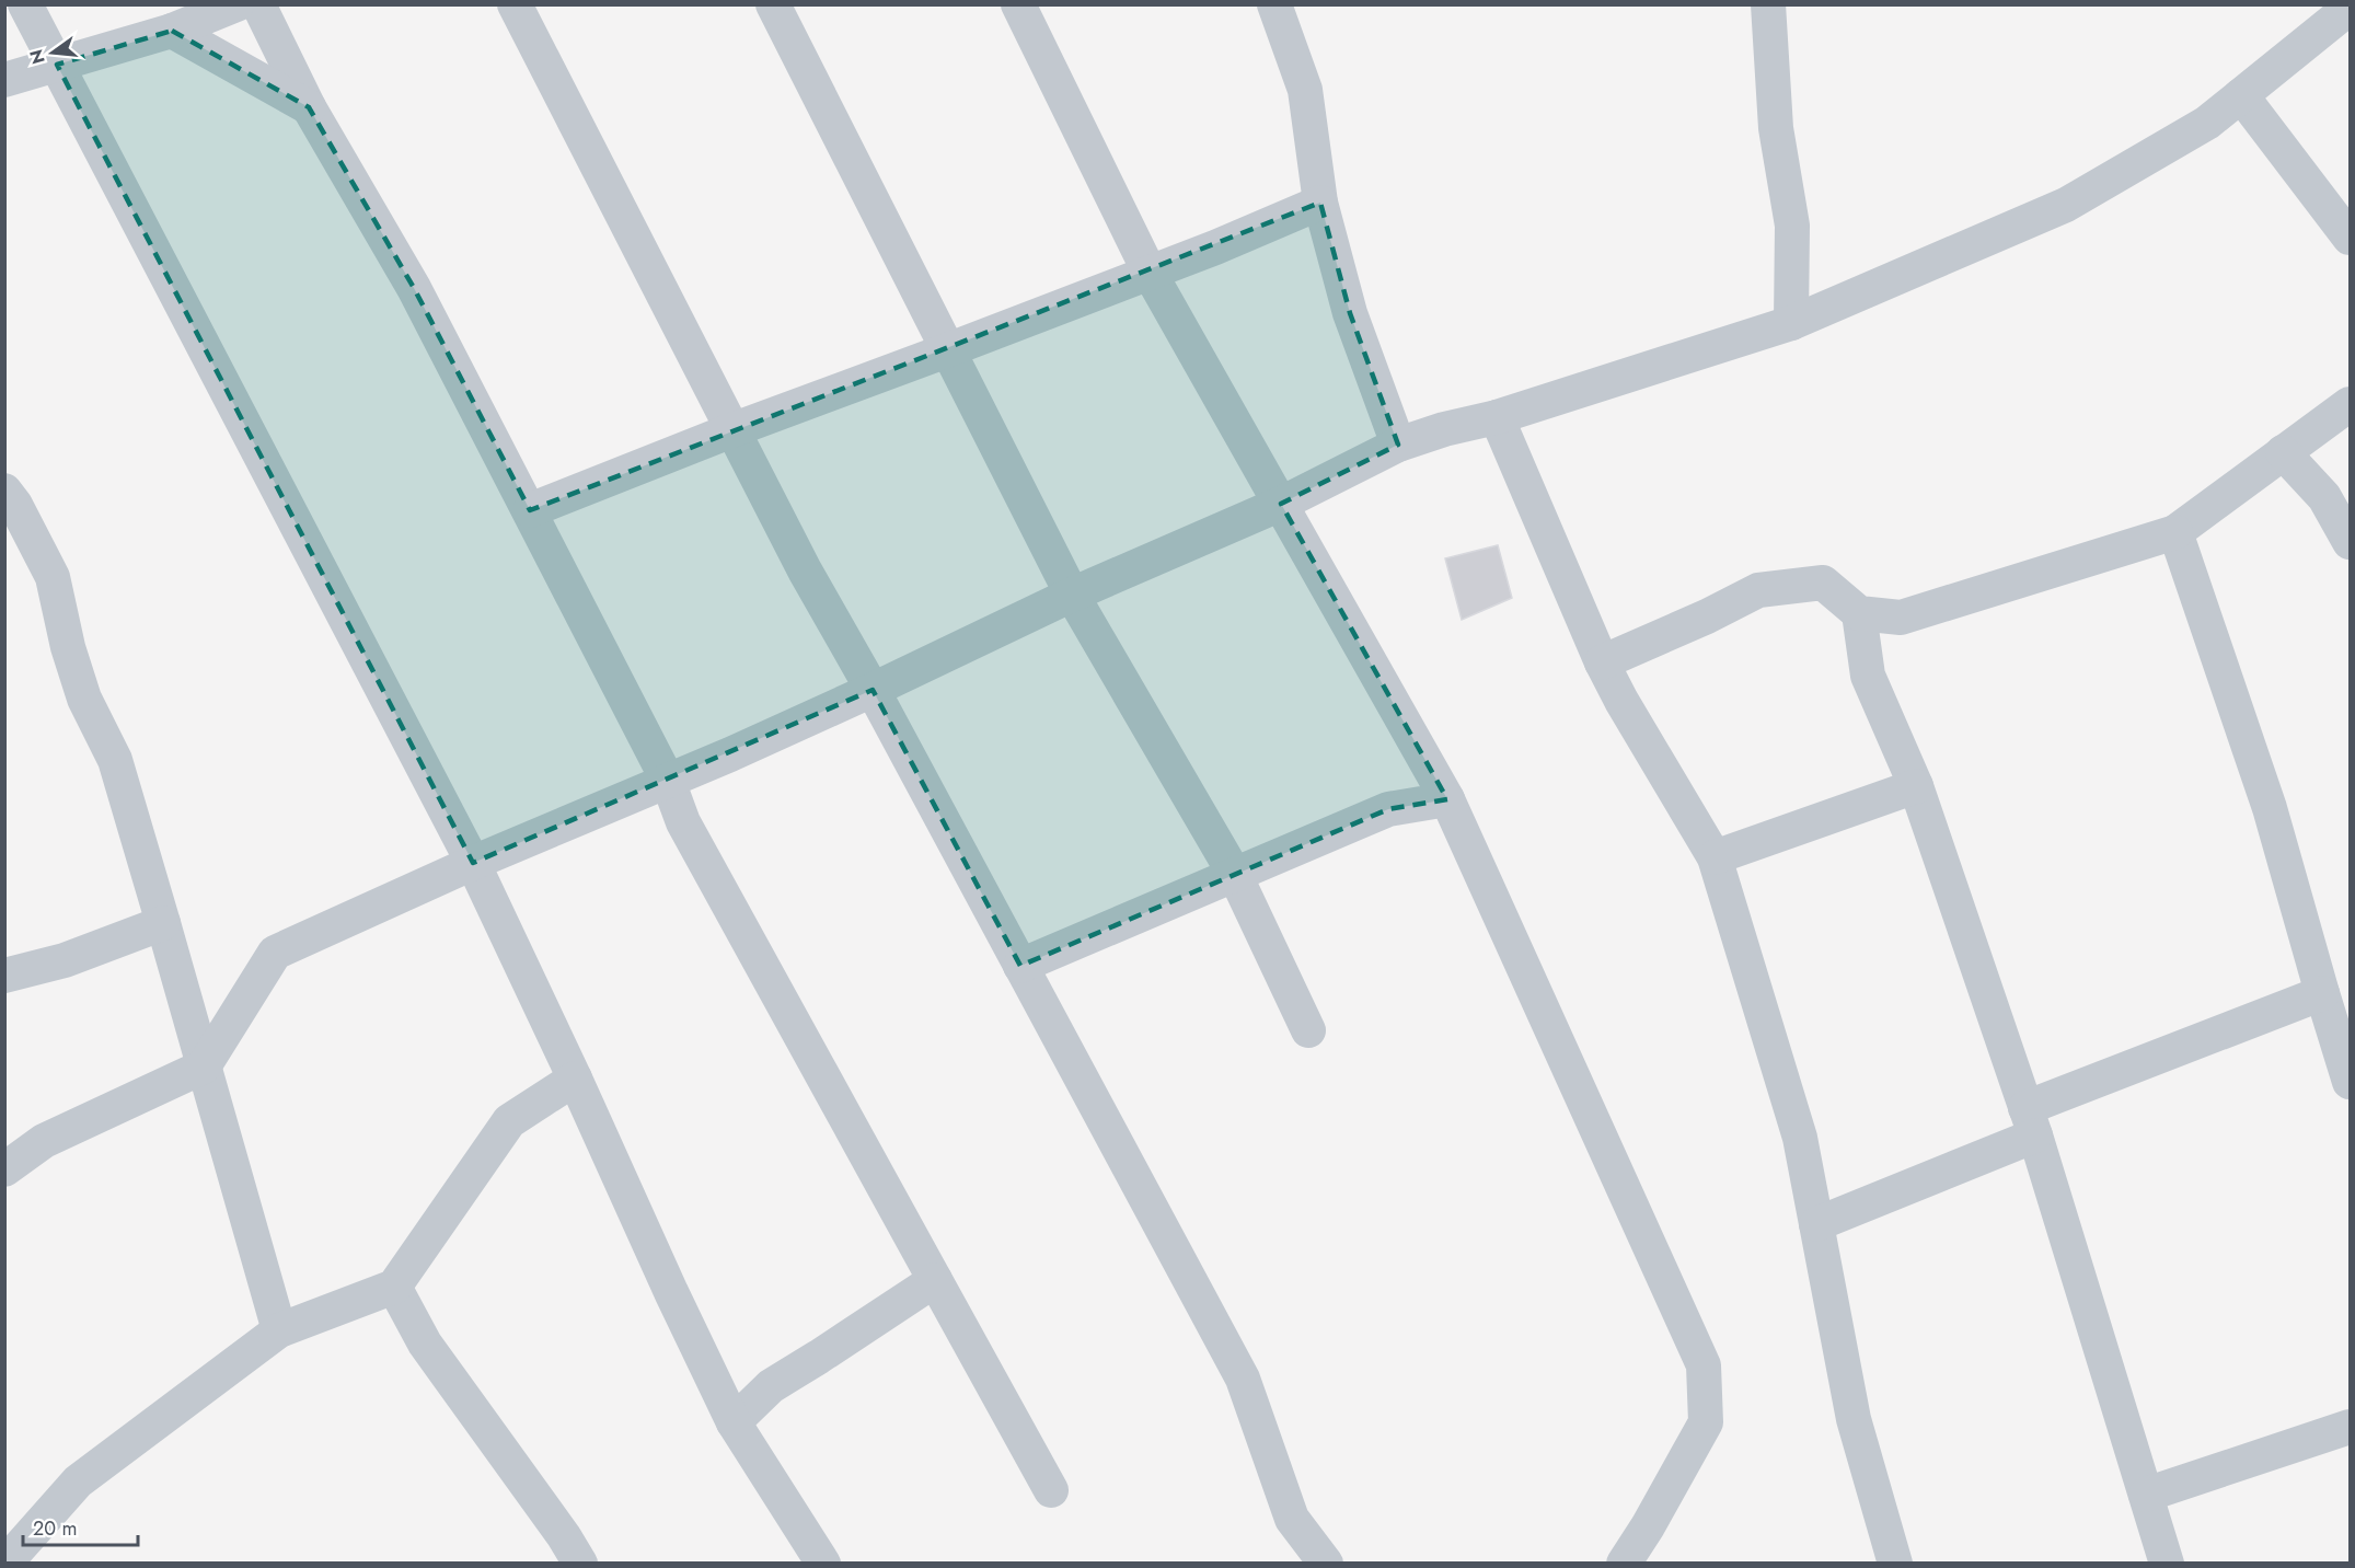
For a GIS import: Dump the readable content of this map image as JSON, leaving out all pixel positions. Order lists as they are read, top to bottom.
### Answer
{
  "scale_bar": "20 m",
  "north": "left"
}
